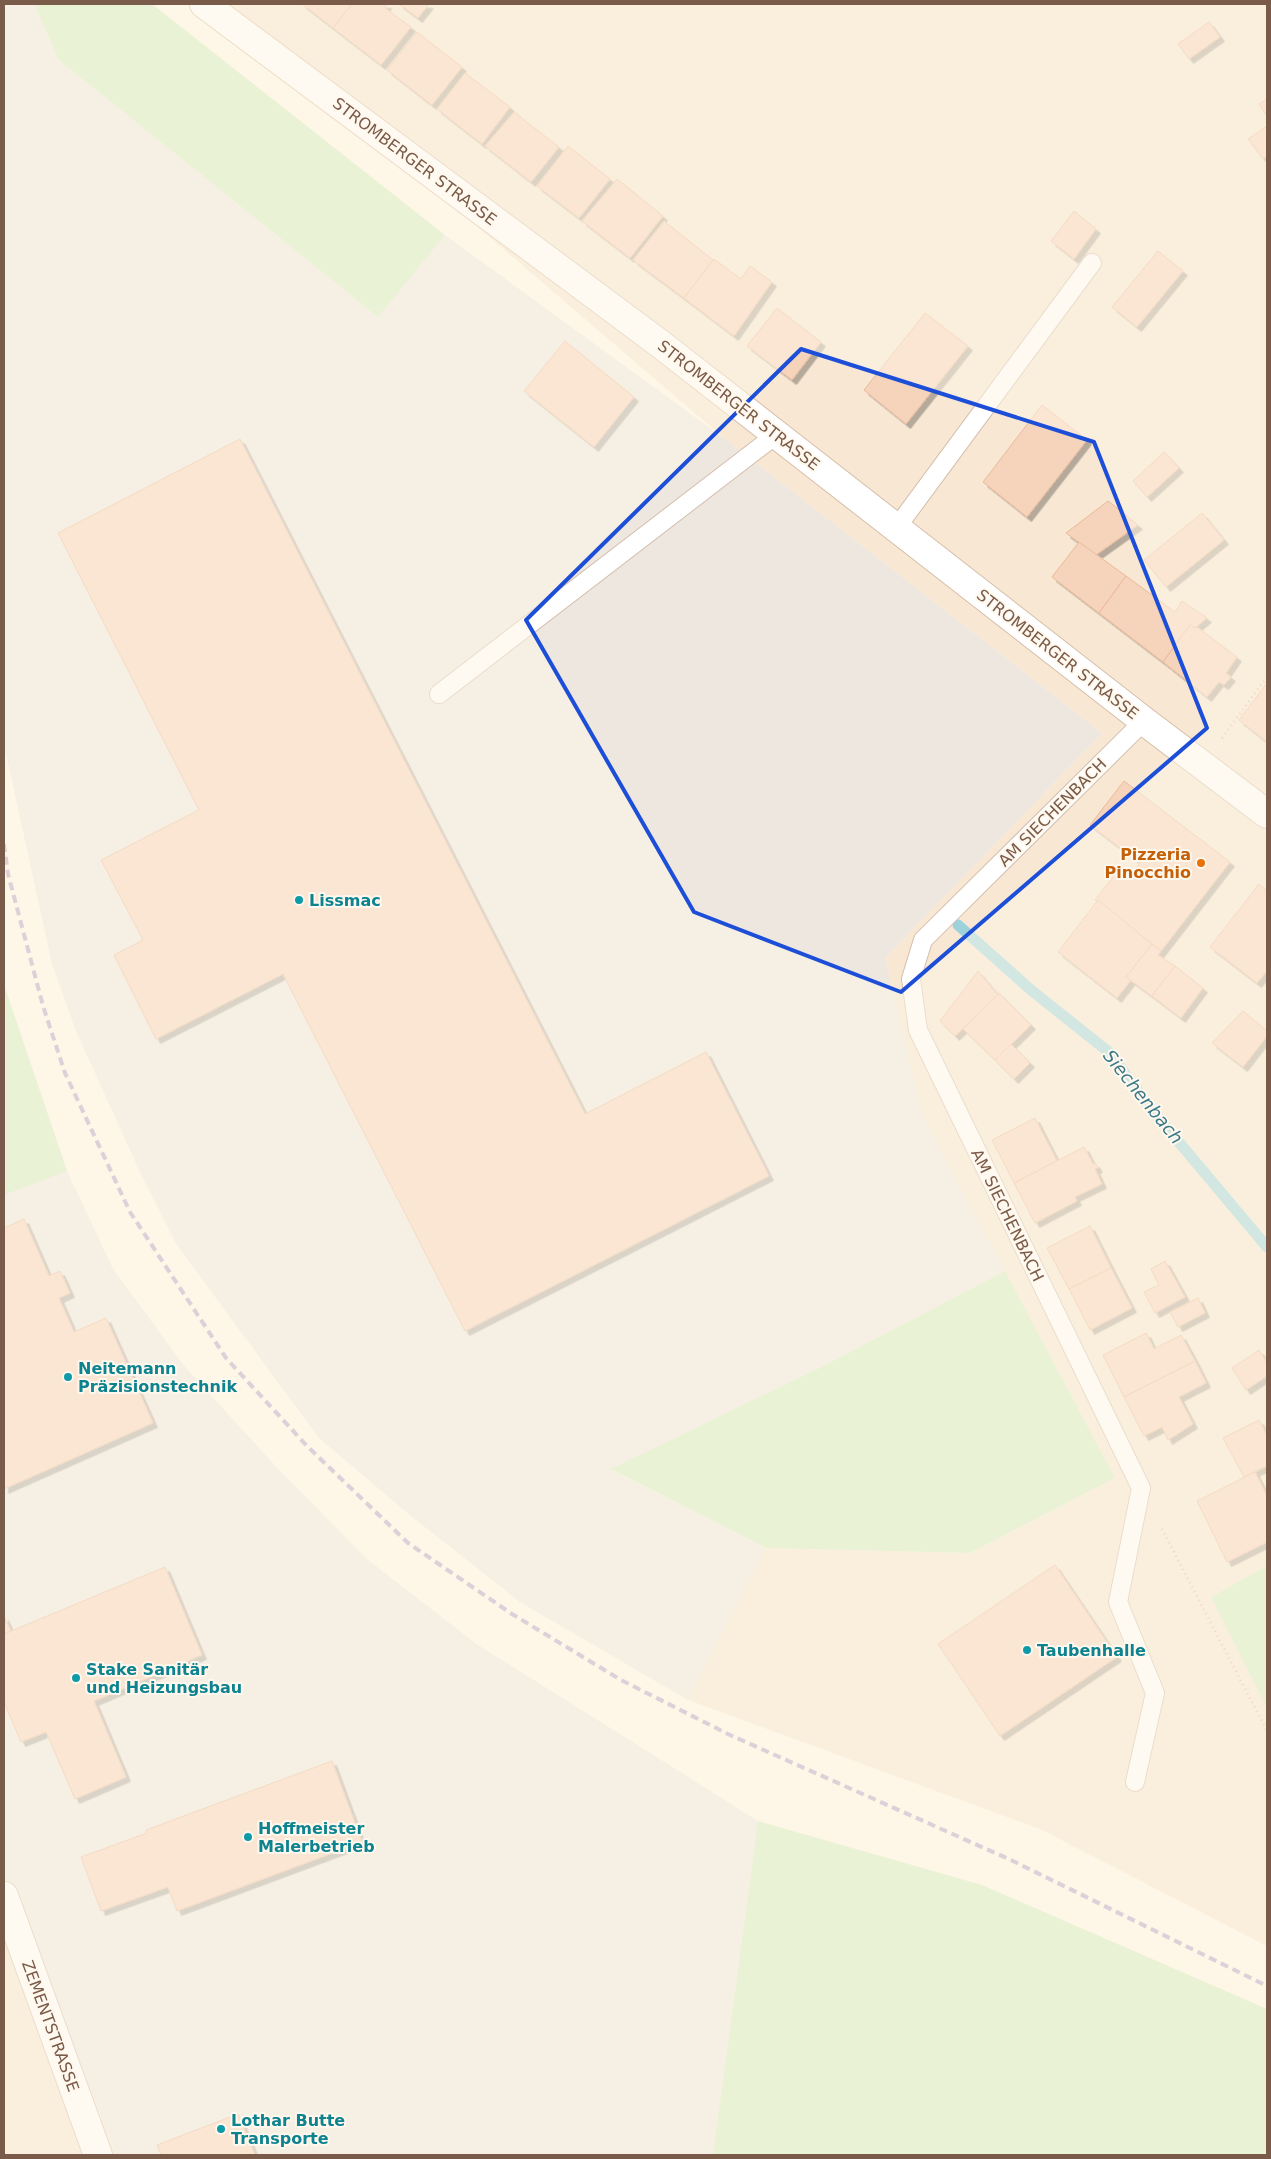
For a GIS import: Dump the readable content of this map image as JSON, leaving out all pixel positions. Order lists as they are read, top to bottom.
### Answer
{
  "streets": {
    "main road": ["STROMBERGER STRASSE", "ZEMENTSTRASSE"],
    "lane": ["AM SIECHENBACH"]
  },
  "crossings": [
    ["STROMBERGER STRASSE", "AM SIECHENBACH"]
  ],
  "water": ["Siechenbach"],
  "places": [
    "Pizzeria Pinocchio",
    "Lissmac",
    "Neitemann Präzisionstechnik",
    "Taubenhalle",
    "Stake Sanitär und Heizungsbau",
    "Hoffmeister Malerbetrieb",
    "Lothar Butte Transporte"
  ]
}
